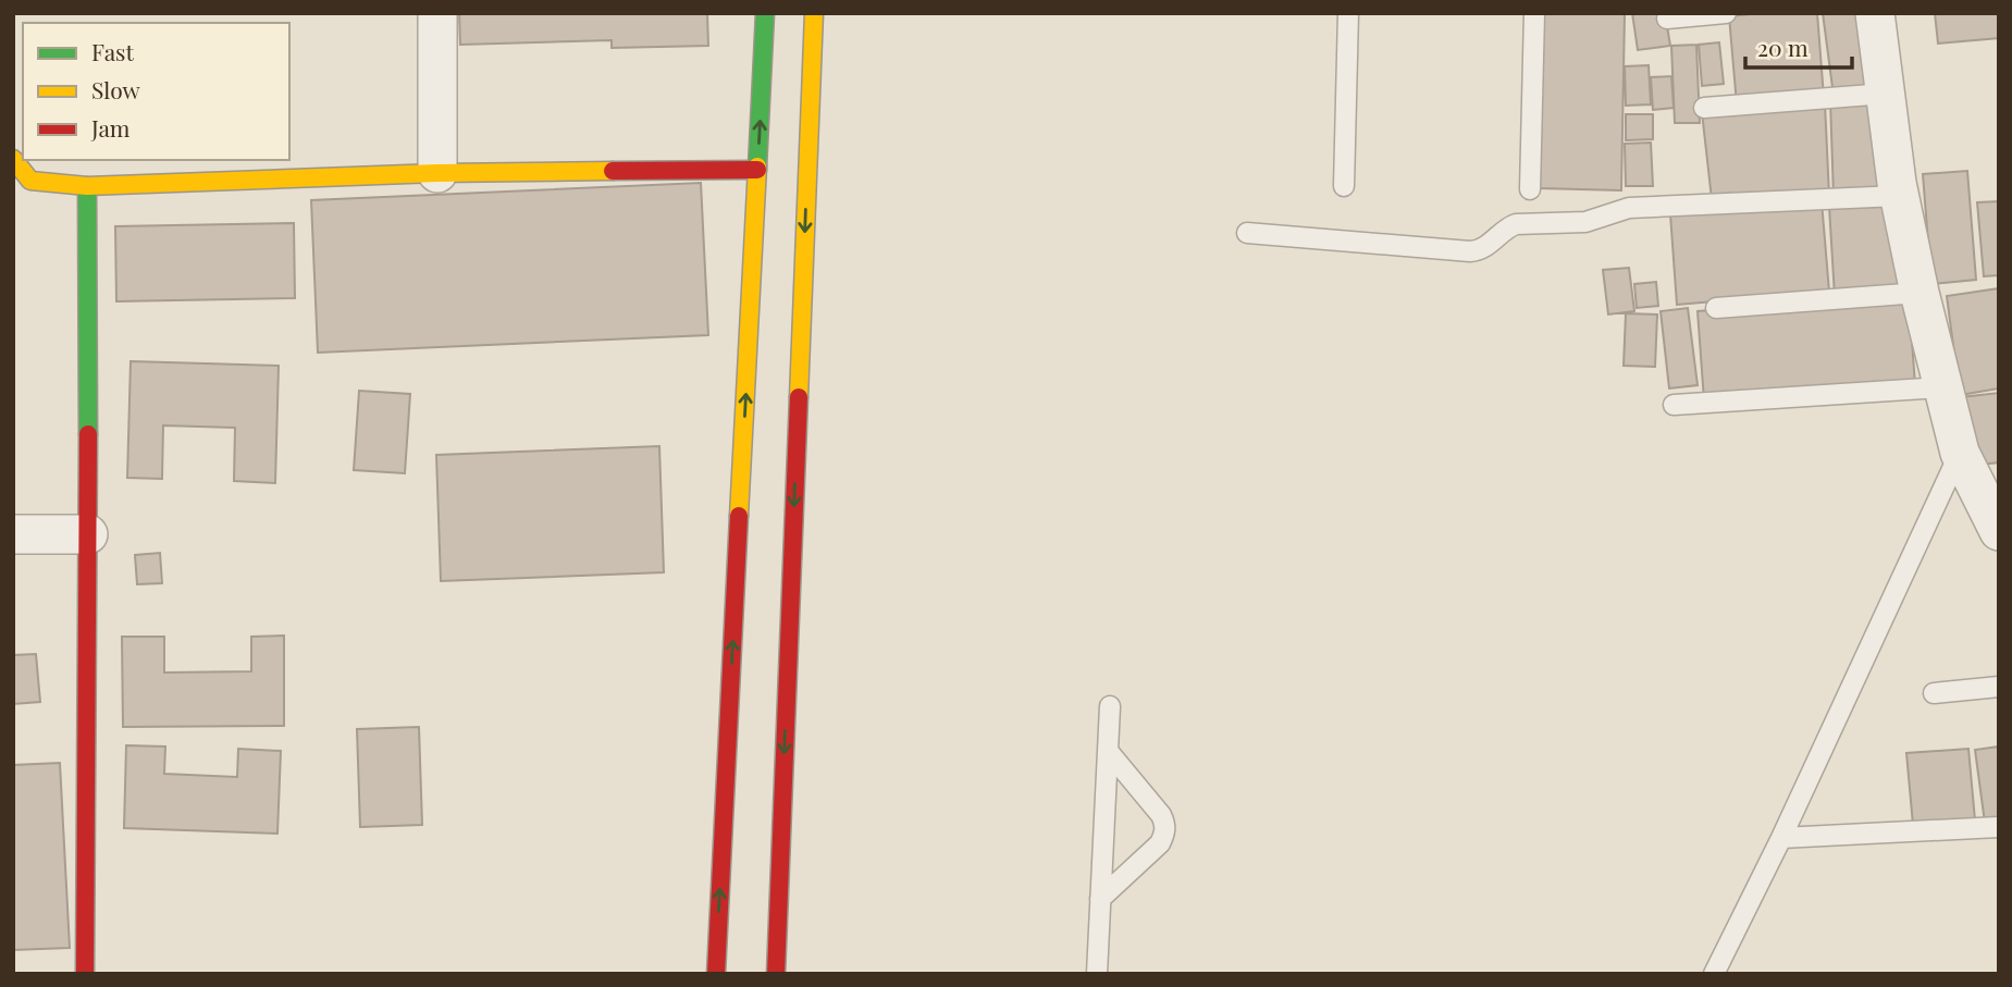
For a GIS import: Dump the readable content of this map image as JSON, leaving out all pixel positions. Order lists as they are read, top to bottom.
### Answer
{
  "legend": ["Fast", "Slow", "Jam"],
  "scale_bar": "20 m"
}
